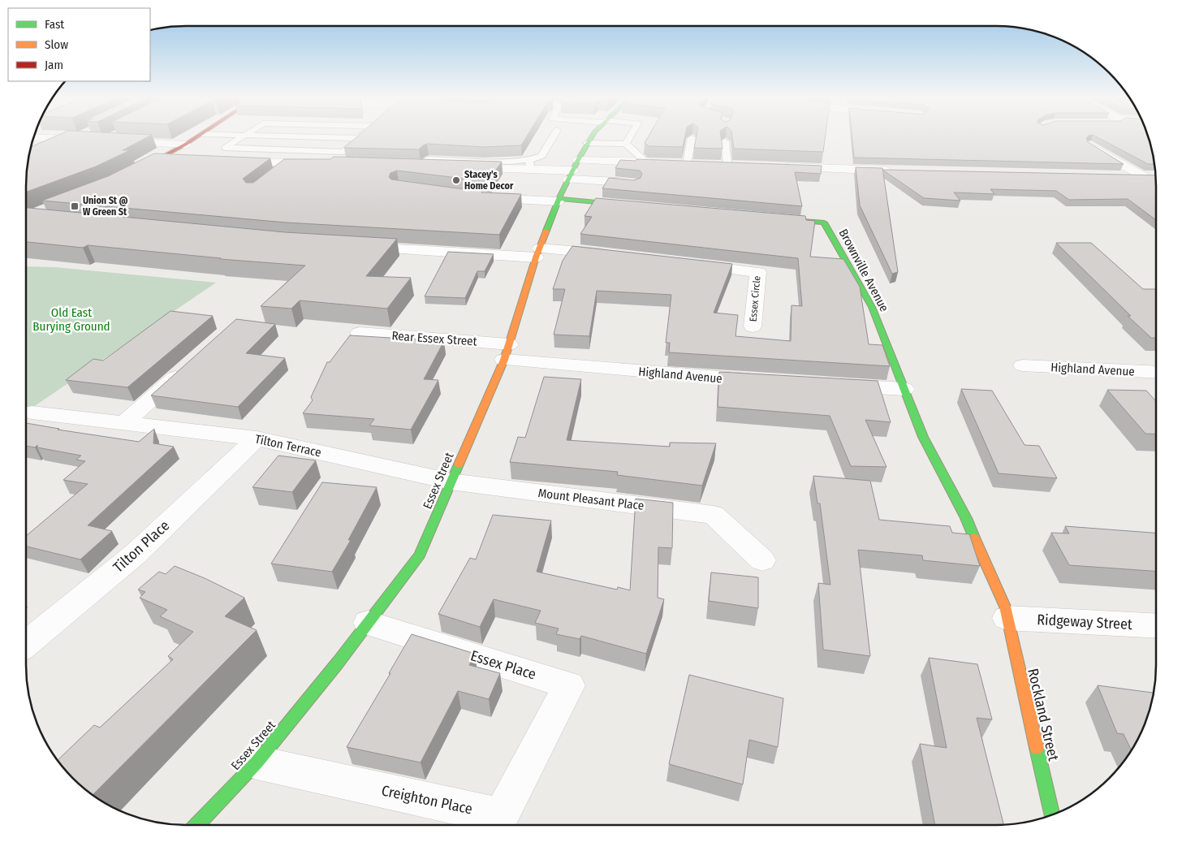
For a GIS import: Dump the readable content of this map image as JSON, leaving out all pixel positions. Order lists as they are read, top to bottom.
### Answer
{
  "streets": {
    "main road": ["Brownville Avenue", "Essex Street", "Rockland Street"],
    "street": [
      "Essex Circle",
      "Rear Essex Street",
      "Highland Avenue",
      "Tilton Terrace",
      "Mount Pleasant Place",
      "Tilton Place",
      "Ridgeway Street",
      "Essex Place",
      "Creighton Place"
    ]
  },
  "crossings": [
    ["Brownville Avenue", "Ridgeway Street"],
    ["Brownville Avenue", "Rockland Street"],
    ["Rear Essex Street", "Highland Avenue"],
    ["Rear Essex Street", "Essex Street"],
    ["Highland Avenue", "Essex Street"],
    ["Tilton Terrace", "Essex Street"],
    ["Tilton Terrace", "Mount Pleasant Place"],
    ["Tilton Terrace", "Tilton Place"],
    ["Essex Street", "Mount Pleasant Place"],
    ["Essex Street", "Essex Place"],
    ["Essex Street", "Creighton Place"],
    ["Ridgeway Street", "Rockland Street"],
    ["Essex Place", "Creighton Place"]
  ],
  "parks": ["Old East Burying Ground"],
  "places": {
    "other": ["Stacey's Home Decor"],
    "transit": ["Union St @ W Green St"]
  },
  "legend": ["Fast", "Slow", "Jam"]
}
